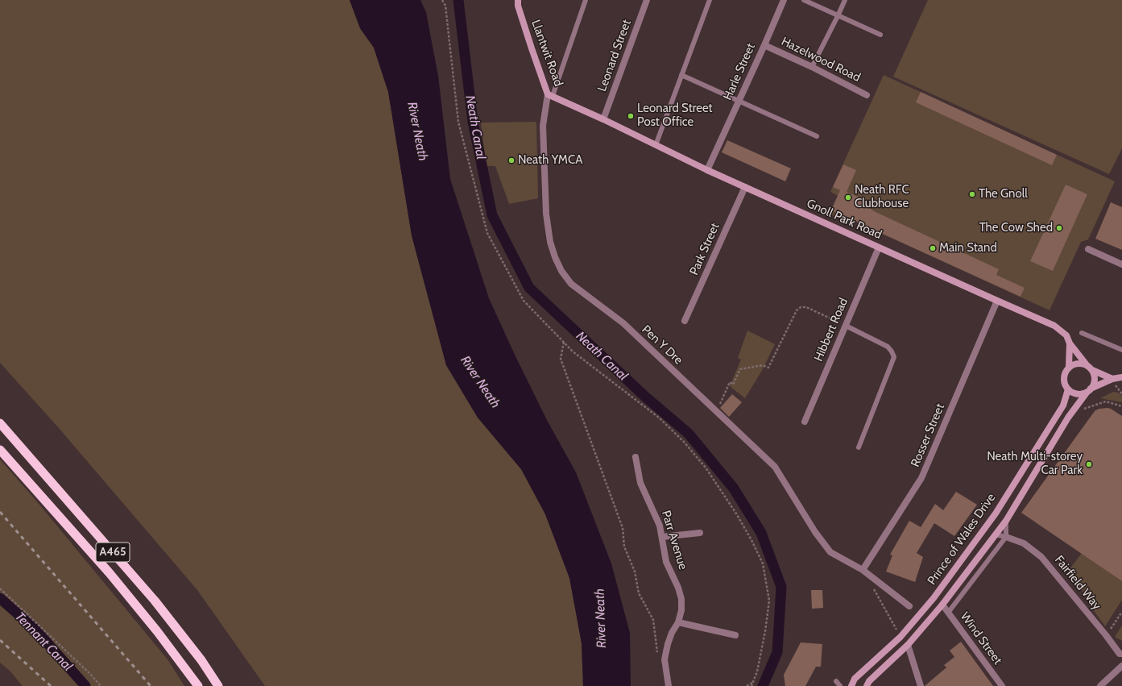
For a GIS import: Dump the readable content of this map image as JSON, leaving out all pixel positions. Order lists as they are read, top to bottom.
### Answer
{
  "streets": {
    "highway": ["A465"],
    "main road": ["Llantwit Road", "Gnoll Park Road", "Prince of Wales Drive"],
    "street": [
      "Leonard Street",
      "Hazelwood Road",
      "Harle Street",
      "Park Street",
      "Hibbert Road",
      "Pen Y Dre",
      "Rosser Street",
      "Parr Avenue",
      "Fairfield Way",
      "Wind Street"
    ]
  },
  "crossings": [
    ["Llantwit Road", "Leonard Street"],
    ["Llantwit Road", "Gnoll Park Road"],
    ["Llantwit Road", "Pen Y Dre"],
    ["Leonard Street", "Gnoll Park Road"],
    ["Hazelwood Road", "Harle Street"],
    ["Harle Street", "Gnoll Park Road"],
    ["Gnoll Park Road", "Park Street"],
    ["Gnoll Park Road", "Hibbert Road"],
    ["Gnoll Park Road", "Rosser Street"],
    ["Gnoll Park Road", "Prince of Wales Drive"],
    ["Pen Y Dre", "Rosser Street"],
    ["Prince of Wales Drive", "Wind Street"]
  ],
  "water": ["Neath Canal", "River Neath", "Tennant Canal"],
  "places": [
    "Leonard Street Post Office",
    "Neath YMCA",
    "The Gnoll",
    "Neath RFC Clubhouse",
    "The Cow Shed",
    "Main Stand",
    "Neath Multi-storey Car Park"
  ]
}
